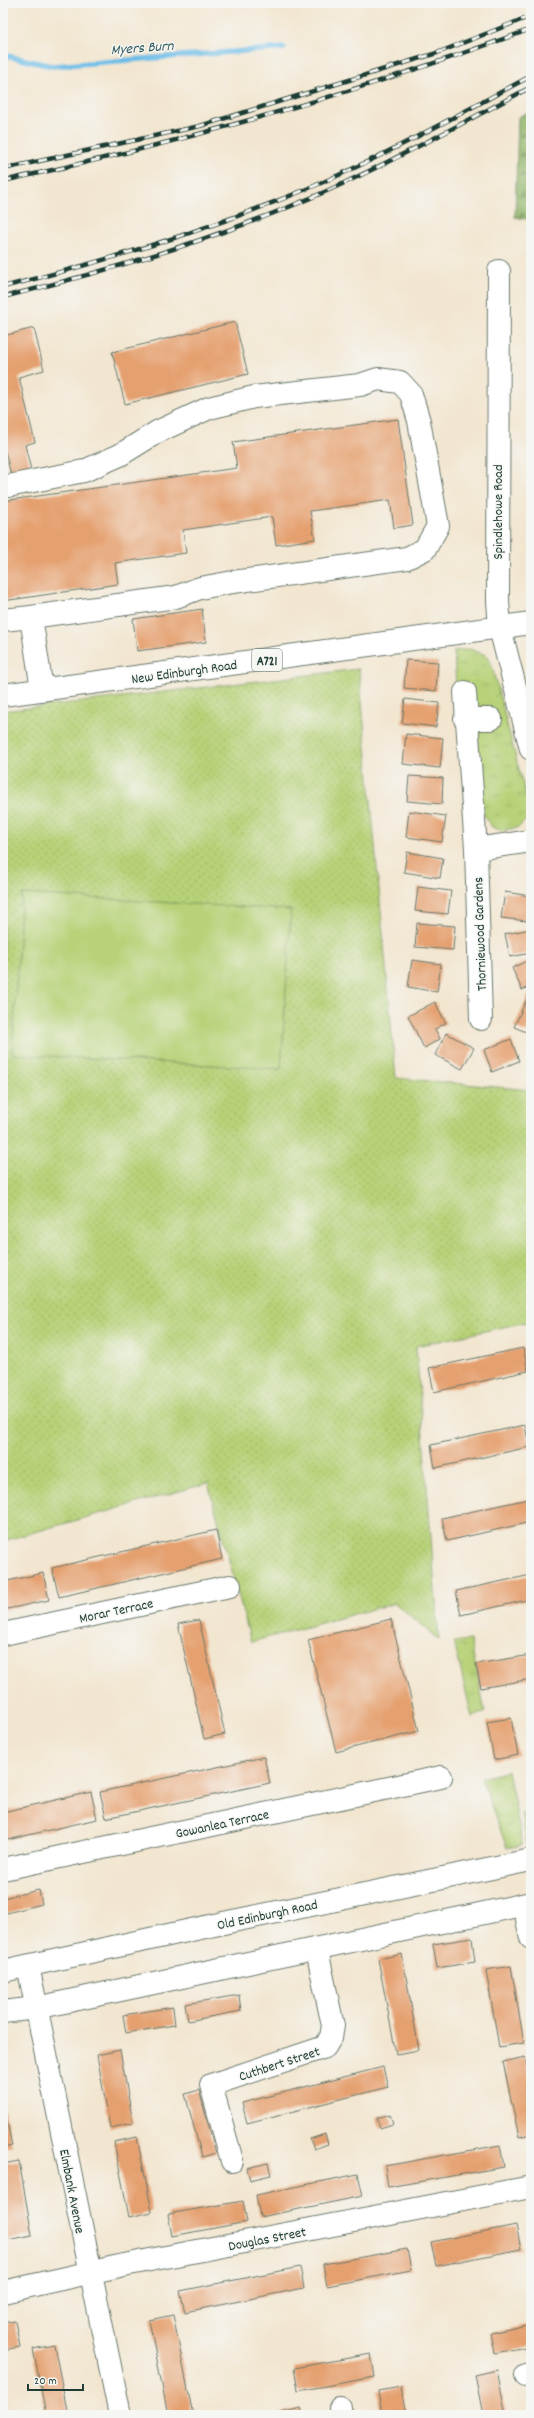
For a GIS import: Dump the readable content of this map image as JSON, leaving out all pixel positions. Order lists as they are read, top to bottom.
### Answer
{
  "streets": {
    "street": [
      "Spindlehowe Road",
      "A721",
      "New Edinburgh Road",
      "Thorniewood Gardens",
      "Morar Terrace",
      "Gowanlea Terrace",
      "Old Edinburgh Road",
      "Cuthbert Street",
      "Elmbank Avenue",
      "Douglas Street"
    ]
  },
  "crossings": [
    ["Spindlehowe Road", "New Edinburgh Road"],
    ["Old Edinburgh Road", "Elmbank Avenue"],
    ["Elmbank Avenue", "Douglas Street"]
  ],
  "water": ["Myers Burn"],
  "scale_bar": "20 m"
}
